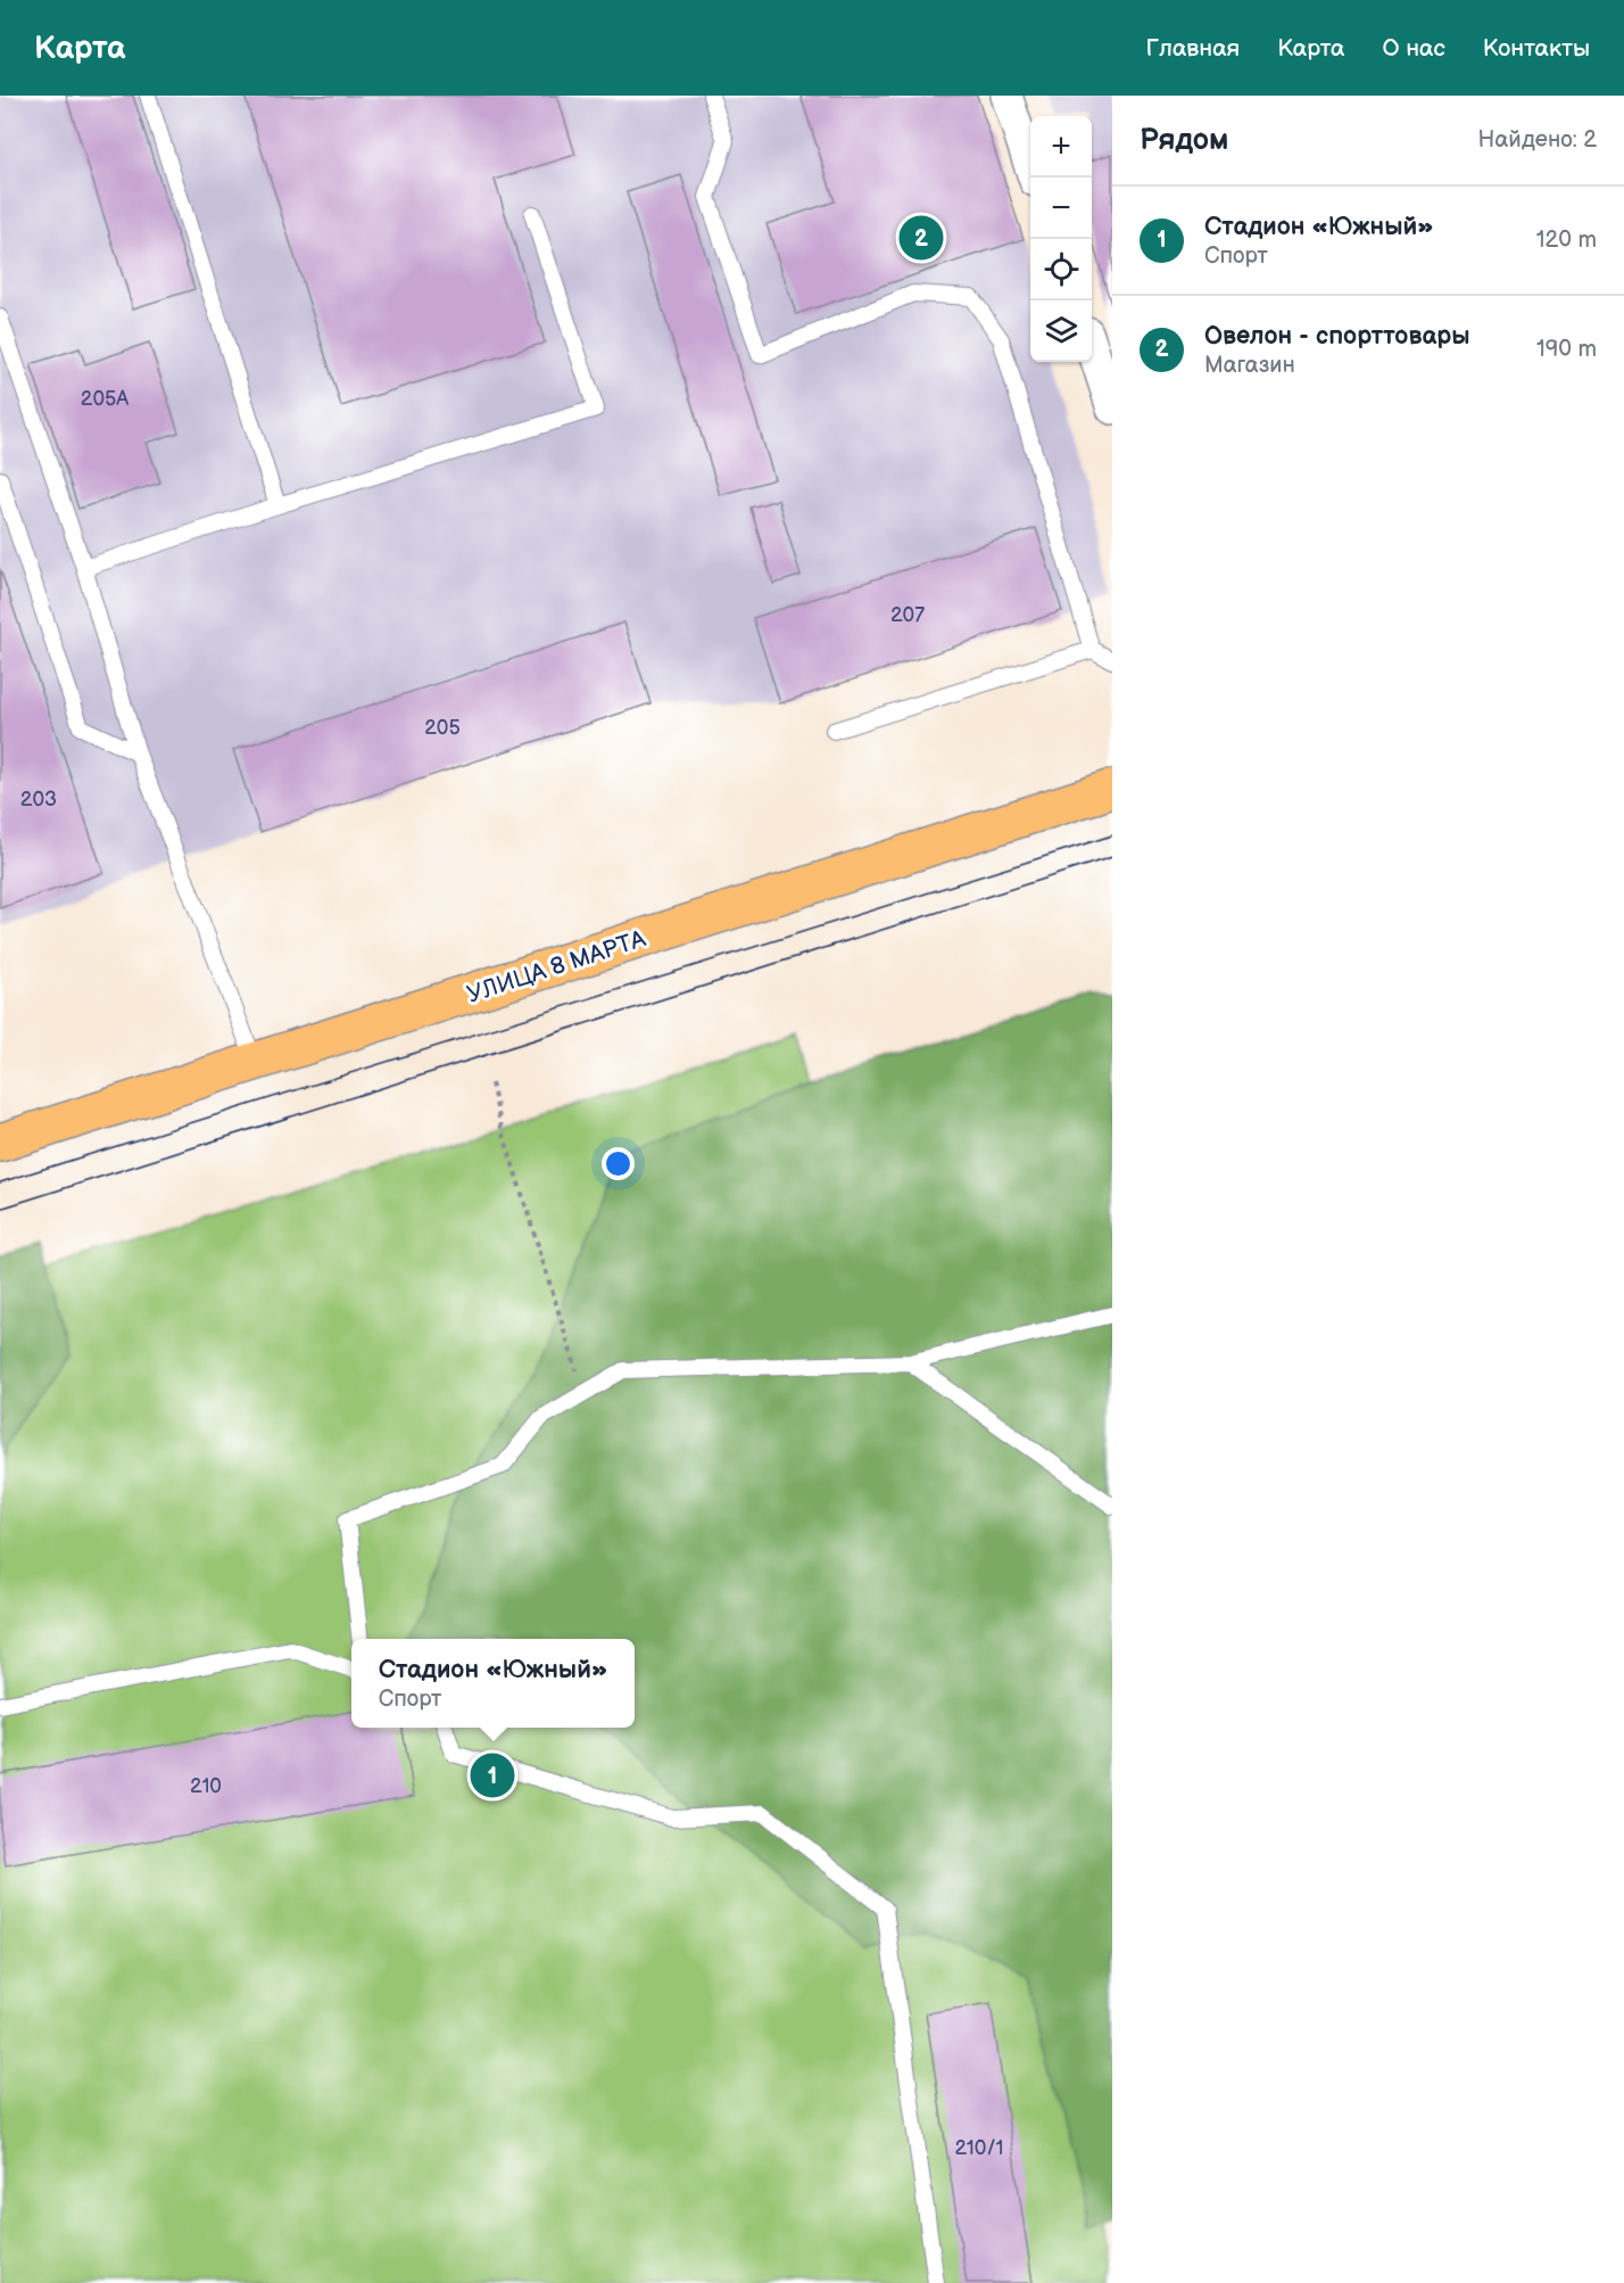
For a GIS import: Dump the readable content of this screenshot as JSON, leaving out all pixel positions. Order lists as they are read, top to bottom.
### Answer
{
  "streets": {
    "main road": ["УЛИЦА 8 МАРТА"]
  },
  "house_numbers": [
    "205А",
    "207",
    "205",
    "203",
    "210",
    "210/1"
  ],
  "page": {
    "header": "Карта",
    "nav": [
      "Главная",
      "Карта",
      "О нас",
      "Контакты"
    ],
    "heading": ["Рядом", "Найдено: 2"],
    "map_buttons": ["+", "−"],
    "list": [
      {
        "mark": "1",
        "name": "Стадион «Южный»",
        "note": "Спорт",
        "value": "120 m"
      },
      {
        "mark": "2",
        "name": "Овелон - спорттовары",
        "note": "Магазин",
        "value": "190 m"
      }
    ],
    "pins": ["2", "1"],
    "popup": ["Стадион «Южный»", "Спорт"]
  }
}
